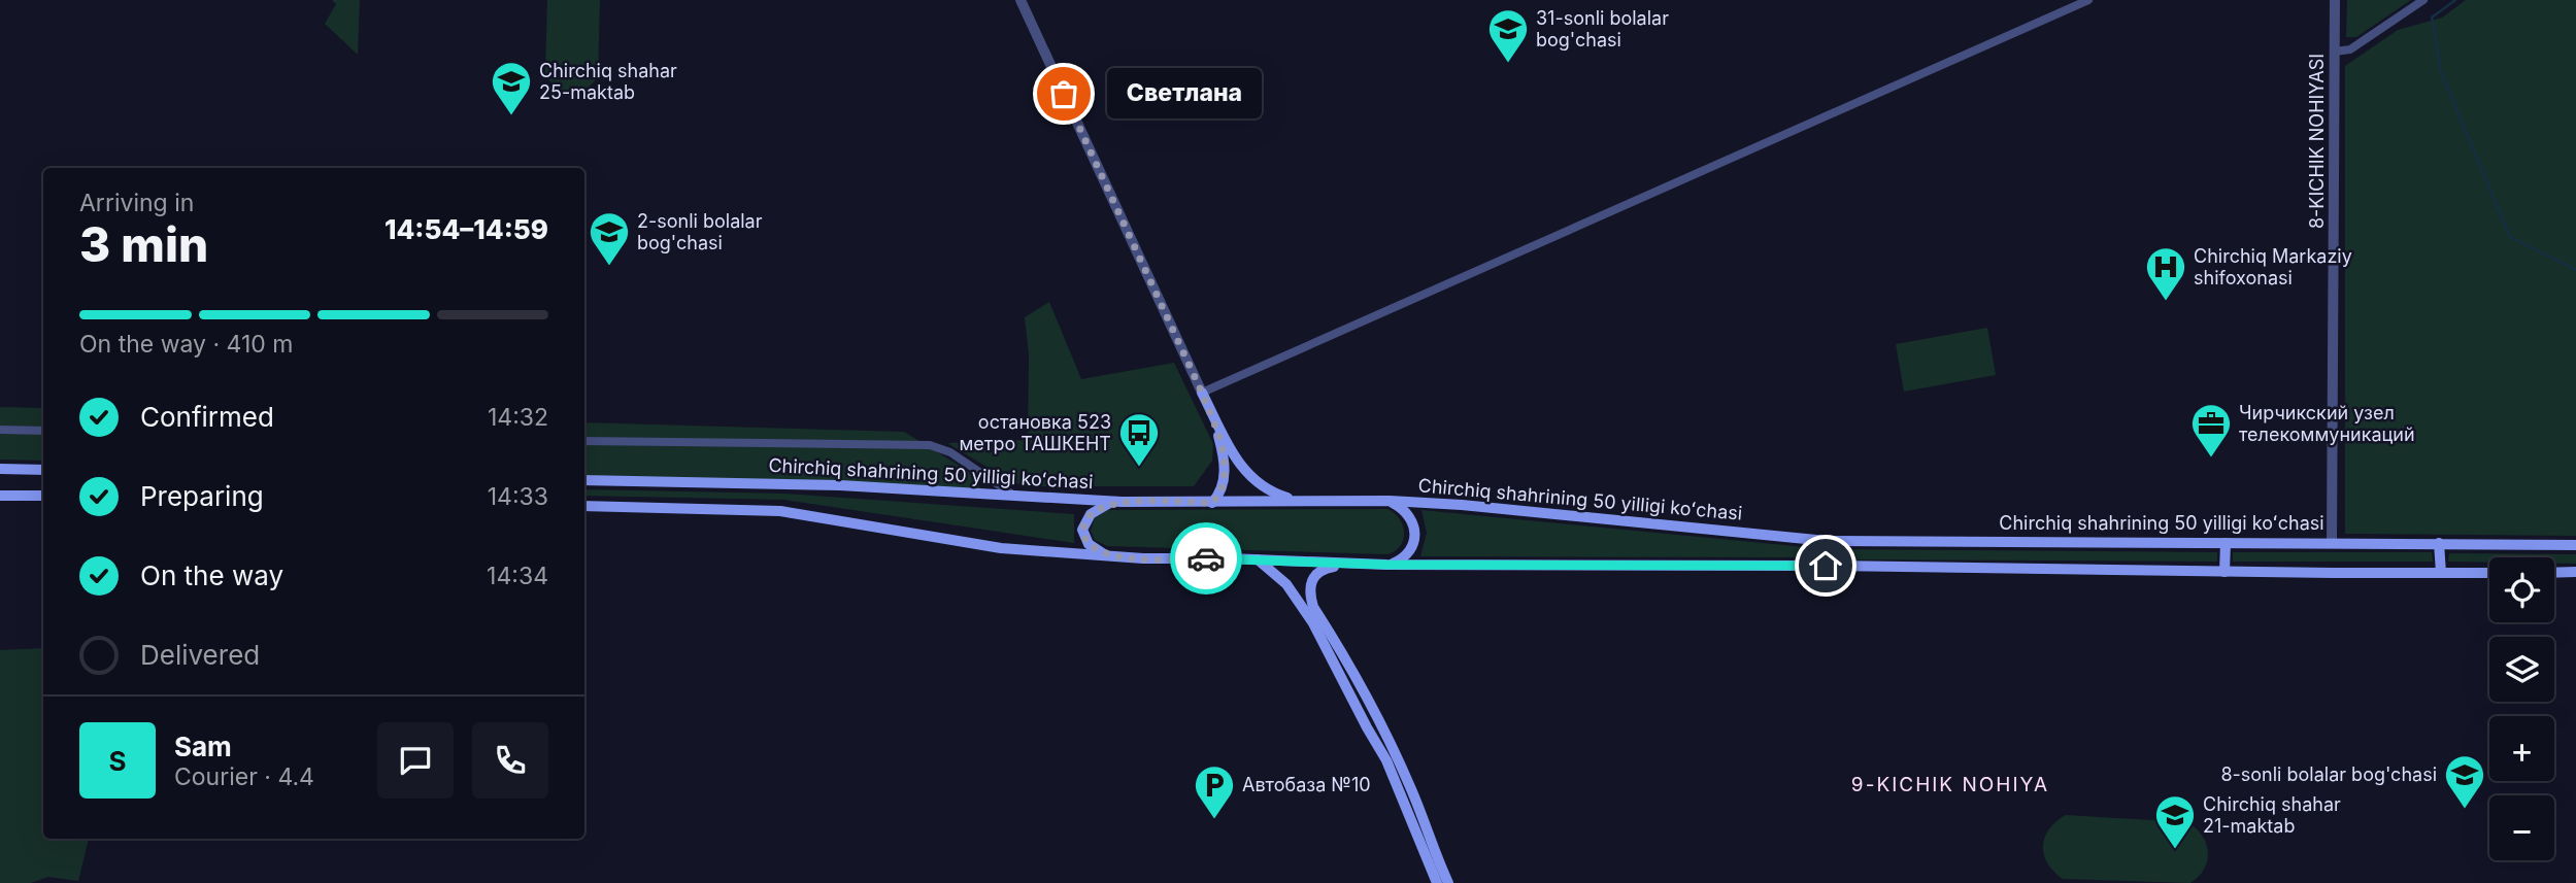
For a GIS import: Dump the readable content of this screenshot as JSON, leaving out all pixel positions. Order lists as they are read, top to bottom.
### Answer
{
  "streets": {
    "main road": ["Chirchiq shahrining 50 yilligi koʻchasi"],
    "street": ["8-KICHIK NOHIYASI"]
  },
  "crossings": [
    ["8-KICHIK NOHIYASI", "Chirchiq shahrining 50 yilligi koʻchasi"]
  ],
  "districts": ["9-KICHIK NOHIYA"],
  "places": {
    "school or university": [
      "31-sonli bolalar bog'chasi",
      "Chirchiq shahar 25-maktab",
      "2-sonli bolalar bog'chasi",
      "8-sonli bolalar bog'chasi",
      "Chirchiq shahar 21-maktab"
    ],
    "other": ["Светлана"],
    "hospital": ["Chirchiq Markaziy shifoxonasi"],
    "office": ["Чирчикский узел телекоммуникаций"],
    "bus stop": ["остановка 523 метро ТАШКЕНТ"],
    "parking": ["Автобаза №10"]
  },
  "page": {
    "bubble": "Светлана",
    "heading": ["3 min", "Arriving in", "14:54–14:59"],
    "panel": ["Sam", "Courier · 4.4"],
    "bar": "On the way · 410 m",
    "list": [
      ["Confirmed", "14:32"],
      ["Preparing", "14:33"],
      ["On the way", "14:34"],
      "Delivered"
    ],
    "map_buttons": ["+", "−"],
    "round": "S"
  }
}
